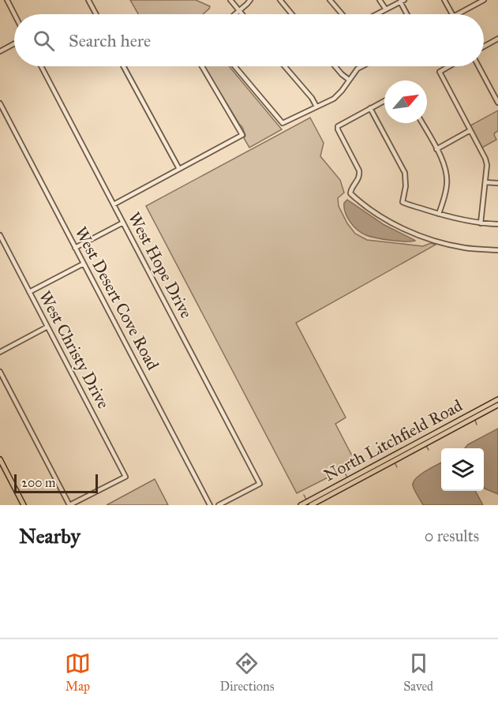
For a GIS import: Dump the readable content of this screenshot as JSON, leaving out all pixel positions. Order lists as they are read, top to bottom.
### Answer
{
  "streets": {
    "main road": ["North Litchfield Road"],
    "street": ["West Hope Drive", "West Desert Cove Road", "West Christy Drive"]
  },
  "scale_bar": "200 m",
  "north": "top right",
  "page": {
    "search": "Search here",
    "scale": "200 m",
    "heading": ["Nearby", "0 results"],
    "nav": ["Map", "Directions", "Saved"]
  }
}
